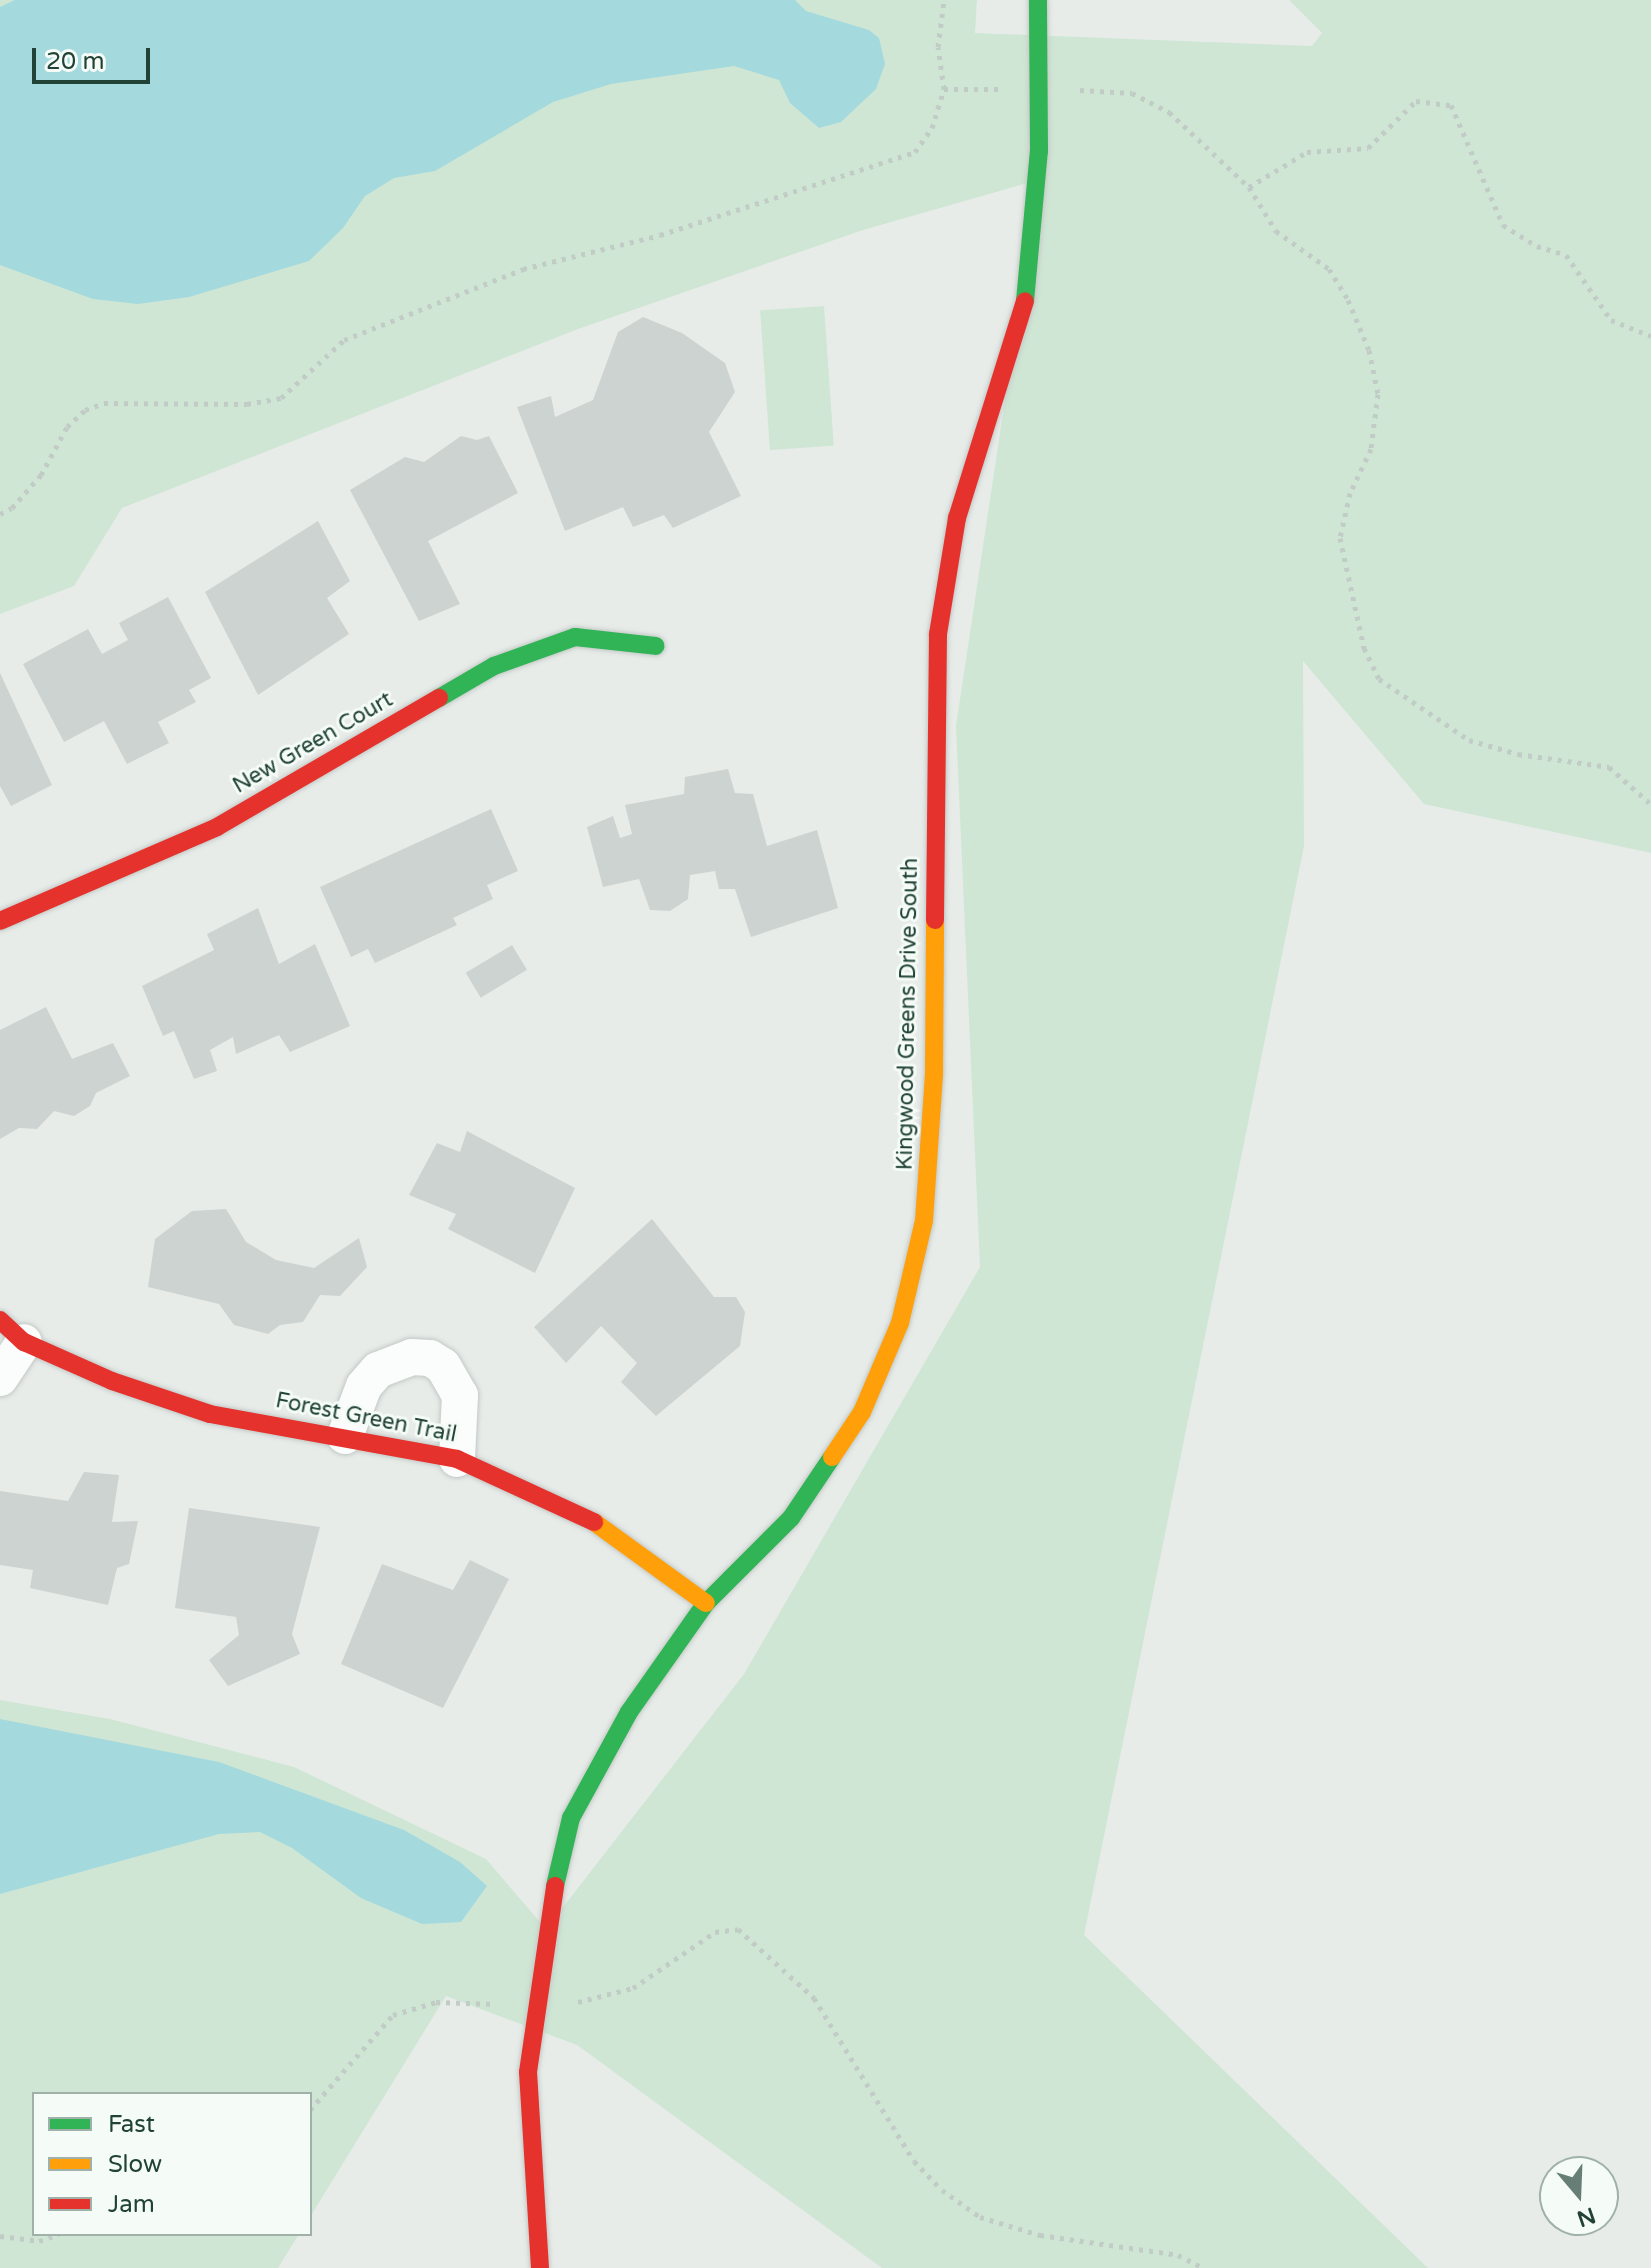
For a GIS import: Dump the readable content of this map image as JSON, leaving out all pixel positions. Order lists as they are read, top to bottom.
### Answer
{
  "streets": {
    "street": ["New Green Court", "Kingwood Greens Drive South", "Forest Green Trail"]
  },
  "crossings": [
    ["Kingwood Greens Drive South", "Forest Green Trail"]
  ],
  "legend": ["Fast", "Slow", "Jam"],
  "scale_bar": "20 m",
  "north": "bottom"
}
